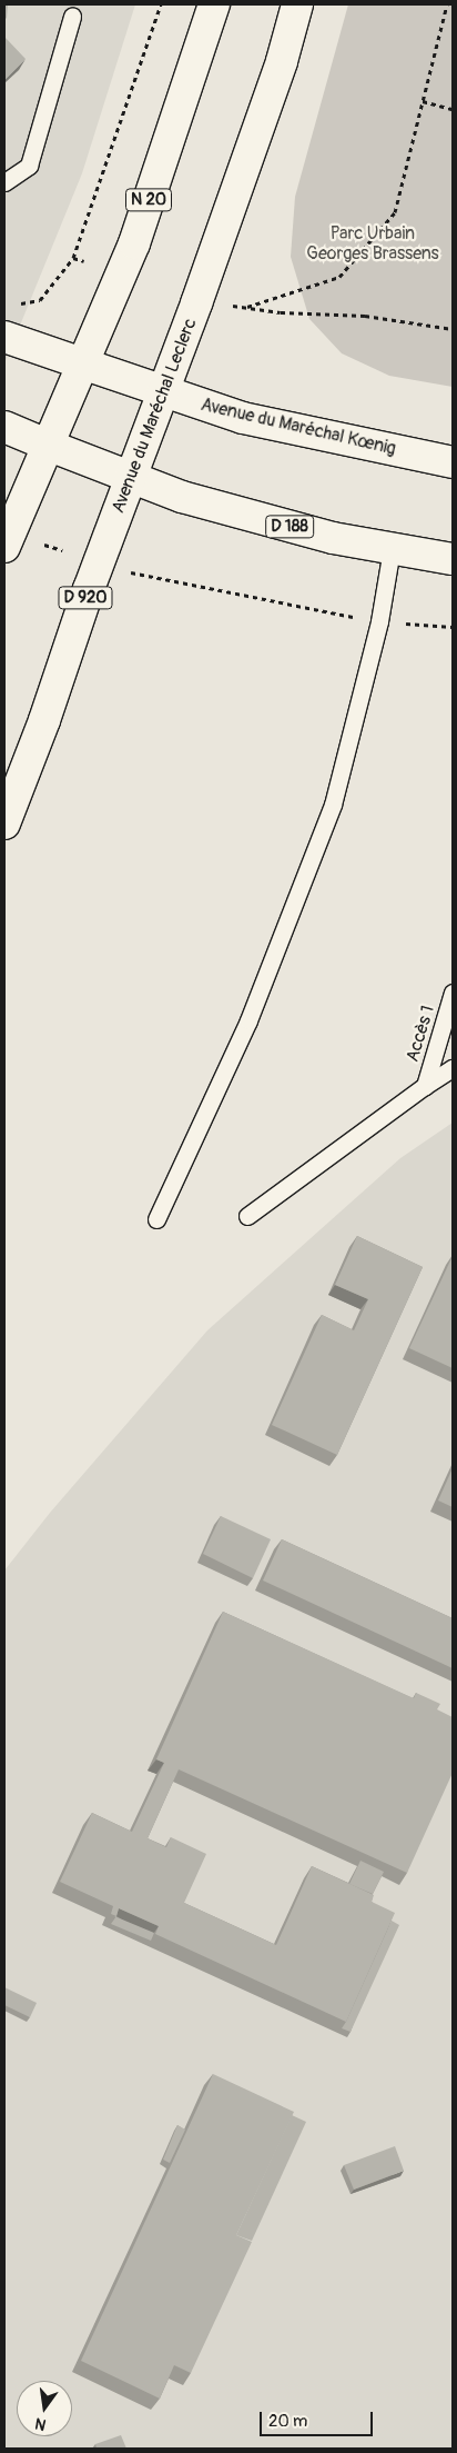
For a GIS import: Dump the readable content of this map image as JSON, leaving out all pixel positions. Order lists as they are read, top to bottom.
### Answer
{
  "streets": {
    "main road": [
      "N 20",
      "Avenue du Maréchal Leclerc",
      "Avenue du Maréchal Kœnig",
      "D 188",
      "D 920"
    ],
    "lane": ["Accès 1"]
  },
  "crossings": [
    ["N 20", "Avenue du Maréchal Kœnig"],
    ["Avenue du Maréchal Leclerc", "Avenue du Maréchal Kœnig"],
    ["Avenue du Maréchal Leclerc", "D 188"]
  ],
  "parks": ["Parc Urbain Georges Brassens"],
  "scale_bar": "20 m",
  "north": "bottom"
}
